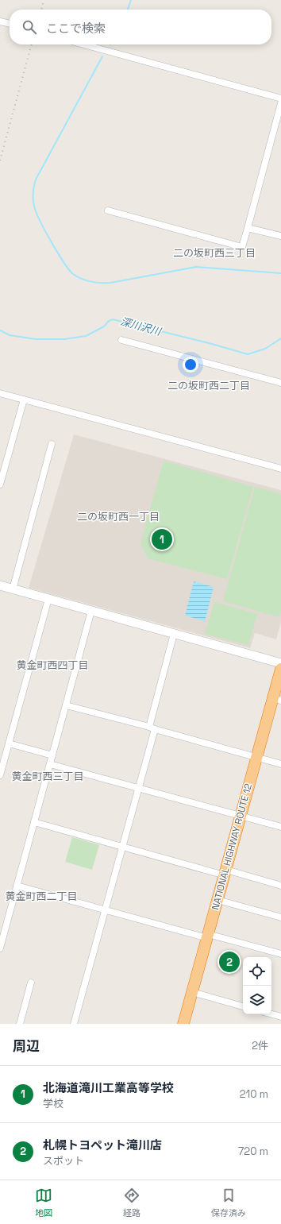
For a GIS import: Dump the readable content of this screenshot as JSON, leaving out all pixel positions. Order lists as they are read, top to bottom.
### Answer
{
  "streets": {
    "highway": ["NATIONAL HIGHWAY ROUTE 12"]
  },
  "districts": [
    "二の坂町西三丁目",
    "二の坂町西二丁目",
    "二の坂町西一丁目",
    "黄金町西四丁目",
    "黄金町西三丁目",
    "黄金町西二丁目"
  ],
  "water": ["深川沢川"],
  "page": {
    "search": "ここで検索",
    "pins": ["1", "2"],
    "heading": ["周辺", "2件"],
    "list": [
      {
        "mark": "1",
        "name": "北海道滝川工業高等学校",
        "note": "学校",
        "value": "210 m"
      },
      {
        "mark": "2",
        "name": "札幌トヨペット滝川店",
        "note": "スポット",
        "value": "720 m"
      }
    ],
    "nav": ["地図", "経路", "保存済み"]
  }
}
